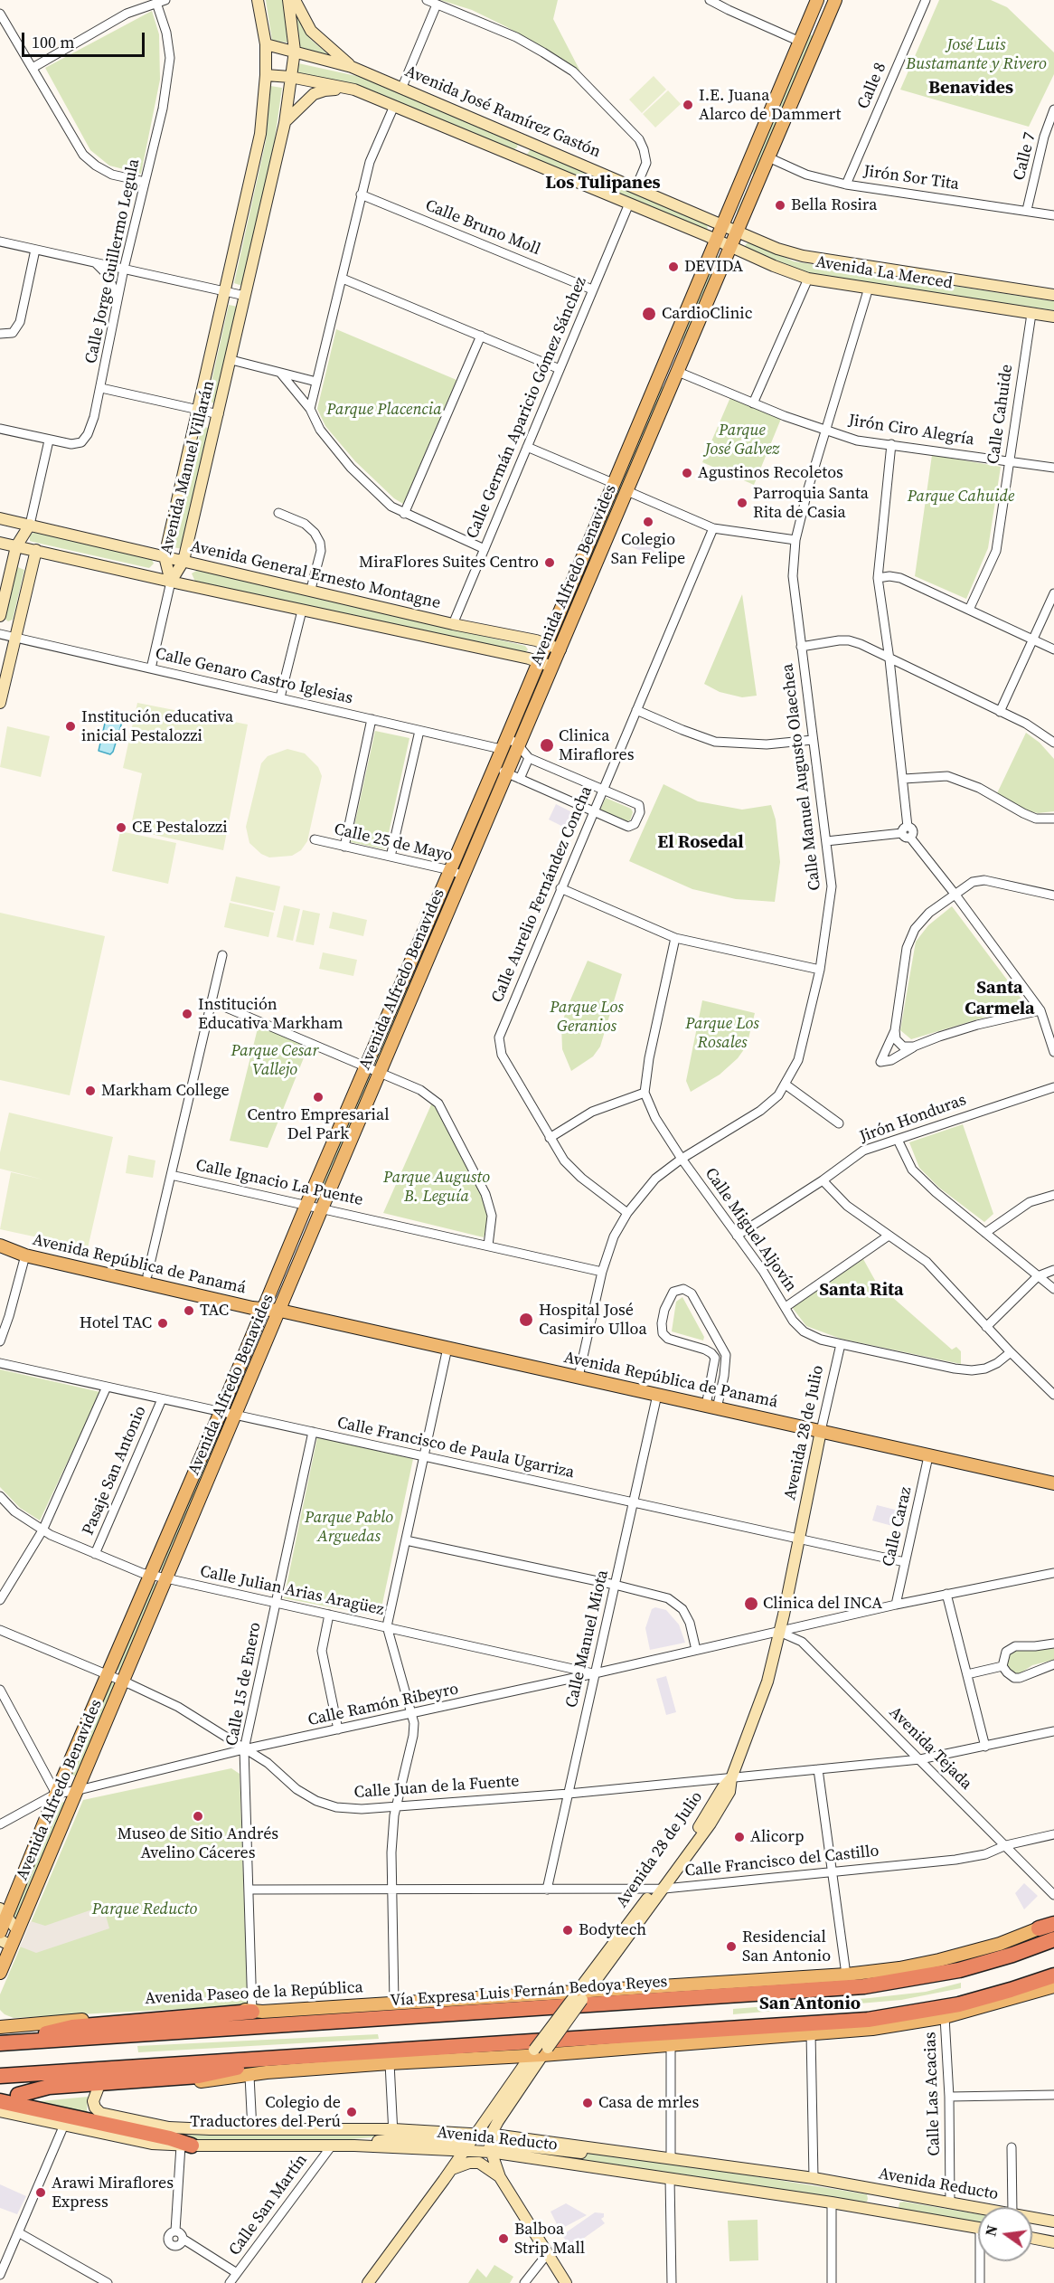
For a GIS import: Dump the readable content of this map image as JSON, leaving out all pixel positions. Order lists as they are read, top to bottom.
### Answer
{
  "streets": {
    "highway": ["Vía Expresa Luis Fernán Bedoya Reyes"],
    "main road": [
      "Avenida José Ramírez Gastón",
      "Avenida La Merced",
      "Avenida Manuel Villarán",
      "Avenida General Ernesto Montagne",
      "Avenida Alfredo Benavides",
      "Avenida República de Panamá",
      "Avenida 28 de Julio",
      "Avenida Paseo de la República",
      "Avenida Reducto"
    ],
    "street": [
      "Calle 8",
      "Calle 7",
      "Jirón Sor Tita",
      "Calle Bruno Moll",
      "Calle Jorge Guillermo Legula",
      "Calle Germán Aparicio Gómez Sánchez",
      "Calle Cahuide",
      "Jirón Ciro Alegría",
      "Calle Genaro Castro Iglesias",
      "Calle Manuel Augusto Olaechea",
      "Calle 25 de Mayo",
      "Calle Aurelio Fernández Concha",
      "Jirón Honduras",
      "Calle Ignacio La Puente",
      "Calle Miguel Aljovín",
      "Calle Francisco de Paula Ugarriza",
      "Pasaje San Antonio",
      "Calle Caraz",
      "Calle Julian Arias Aragüez",
      "Calle Manuel Miota",
      "Calle 15 de Enero",
      "Calle Ramón Ribeyro",
      "Avenida Tejada",
      "Calle Juan de la Fuente",
      "Calle Francisco del Castillo",
      "Calle Las Acacias",
      "Calle San Martín"
    ]
  },
  "crossings": [
    ["Calle 8", "Jirón Sor Tita"],
    ["Avenida José Ramírez Gastón", "Avenida La Merced"],
    ["Avenida José Ramírez Gastón", "Avenida Manuel Villarán"],
    ["Avenida José Ramírez Gastón", "Avenida Alfredo Benavides"],
    ["Calle 7", "Jirón Sor Tita"],
    ["Jirón Sor Tita", "Avenida Alfredo Benavides"],
    ["Calle Bruno Moll", "Calle Germán Aparicio Gómez Sánchez"],
    ["Avenida La Merced", "Calle Cahuide"],
    ["Avenida La Merced", "Avenida Alfredo Benavides"],
    ["Avenida La Merced", "Calle Manuel Augusto Olaechea"],
    ["Calle Germán Aparicio Gómez Sánchez", "Avenida General Ernesto Montagne"],
    ["Calle Cahuide", "Jirón Ciro Alegría"],
    ["Jirón Ciro Alegría", "Avenida Alfredo Benavides"],
    ["Jirón Ciro Alegría", "Calle Manuel Augusto Olaechea"],
    ["Avenida Manuel Villarán", "Avenida General Ernesto Montagne"],
    ["Avenida General Ernesto Montagne", "Avenida Alfredo Benavides"],
    ["Avenida Alfredo Benavides", "Calle Genaro Castro Iglesias"],
    ["Avenida Alfredo Benavides", "Calle 25 de Mayo"],
    ["Avenida Alfredo Benavides", "Calle Ignacio La Puente"],
    ["Avenida Alfredo Benavides", "Avenida República de Panamá"],
    ["Avenida Alfredo Benavides", "Calle Francisco de Paula Ugarriza"],
    ["Avenida Alfredo Benavides", "Calle Julian Arias Aragüez"],
    ["Avenida Alfredo Benavides", "Calle Ramón Ribeyro"],
    ["Avenida Alfredo Benavides", "Calle Juan de la Fuente"],
    ["Calle Manuel Augusto Olaechea", "Calle Aurelio Fernández Concha"],
    ["Calle Manuel Augusto Olaechea", "Calle Ignacio La Puente"],
    ["Calle Manuel Augusto Olaechea", "Calle Miguel Aljovín"],
    ["Calle Manuel Augusto Olaechea", "Avenida República de Panamá"],
    ["Jirón Honduras", "Calle Miguel Aljovín"],
    ["Calle Miguel Aljovín", "Avenida 28 de Julio"],
    ["Avenida República de Panamá", "Avenida 28 de Julio"],
    ["Avenida República de Panamá", "Calle Caraz"],
    ["Avenida República de Panamá", "Calle Manuel Miota"],
    ["Avenida 28 de Julio", "Calle Francisco de Paula Ugarriza"],
    ["Avenida 28 de Julio", "Calle Ramón Ribeyro"],
    ["Avenida 28 de Julio", "Avenida Tejada"],
    ["Avenida 28 de Julio", "Calle Juan de la Fuente"],
    ["Avenida 28 de Julio", "Calle Francisco del Castillo"],
    ["Avenida 28 de Julio", "Avenida Paseo de la República"],
    ["Avenida 28 de Julio", "Avenida Reducto"],
    ["Calle Francisco de Paula Ugarriza", "Pasaje San Antonio"],
    ["Calle Francisco de Paula Ugarriza", "Calle Caraz"],
    ["Calle Francisco de Paula Ugarriza", "Calle Manuel Miota"],
    ["Calle Francisco de Paula Ugarriza", "Calle 15 de Enero"],
    ["Pasaje San Antonio", "Calle Julian Arias Aragüez"],
    ["Calle Caraz", "Calle Ramón Ribeyro"],
    ["Calle Julian Arias Aragüez", "Calle Manuel Miota"],
    ["Calle Julian Arias Aragüez", "Calle 15 de Enero"],
    ["Calle Julian Arias Aragüez", "Calle Ramón Ribeyro"],
    ["Calle Manuel Miota", "Calle Ramón Ribeyro"],
    ["Calle Manuel Miota", "Calle Juan de la Fuente"],
    ["Calle Manuel Miota", "Calle Francisco del Castillo"],
    ["Calle 15 de Enero", "Calle Ramón Ribeyro"],
    ["Calle 15 de Enero", "Calle Juan de la Fuente"],
    ["Calle 15 de Enero", "Calle Francisco del Castillo"],
    ["Calle 15 de Enero", "Avenida Paseo de la República"],
    ["Calle Ramón Ribeyro", "Avenida Tejada"],
    ["Calle Ramón Ribeyro", "Calle Juan de la Fuente"],
    ["Avenida Tejada", "Calle Juan de la Fuente"],
    ["Avenida Tejada", "Calle Francisco del Castillo"],
    ["Calle Las Acacias", "Avenida Reducto"],
    ["Avenida Reducto", "Calle San Martín"]
  ],
  "districts": [
    "Benavides",
    "Los Tulipanes",
    "El Rosedal",
    "Santa Carmela",
    "Santa Rita",
    "San Antonio"
  ],
  "parks": [
    "José Luis Bustamante y Rivero",
    "Parque Placencia",
    "Parque José Galvez",
    "Parque Cahuide",
    "Parque Los Geranios",
    "Parque Los Rosales",
    "Parque Cesar Vallejo",
    "Parque Augusto B. Leguía",
    "Parque Pablo Arguedas",
    "Parque Reducto"
  ],
  "places": [
    "I.E. Juana Alarco de Dammert",
    "Bella Rosira",
    "DEVIDA",
    "CardioClinic",
    "Agustinos Recoletos",
    "Parroquia Santa Rita de Casia",
    "Colegio San Felipe",
    "MiraFlores Suites Centro",
    "Institución educativa inicial Pestalozzi",
    "Clinica Miraflores",
    "CE Pestalozzi",
    "Institución Educativa Markham",
    "Markham College",
    "Centro Empresarial Del Park",
    "TAC",
    "Hospital José Casimiro Ulloa",
    "Hotel TAC",
    "Clinica del INCA",
    "Museo de Sitio Andrés Avelino Cáceres",
    "Alicorp",
    "Bodytech",
    "Residencial San Antonio",
    "Casa de mrles",
    "Colegio de Traductores del Perú",
    "Arawi Miraflores Express",
    "Balboa Strip Mall"
  ],
  "scale_bar": "100 m",
  "north": "left"
}
